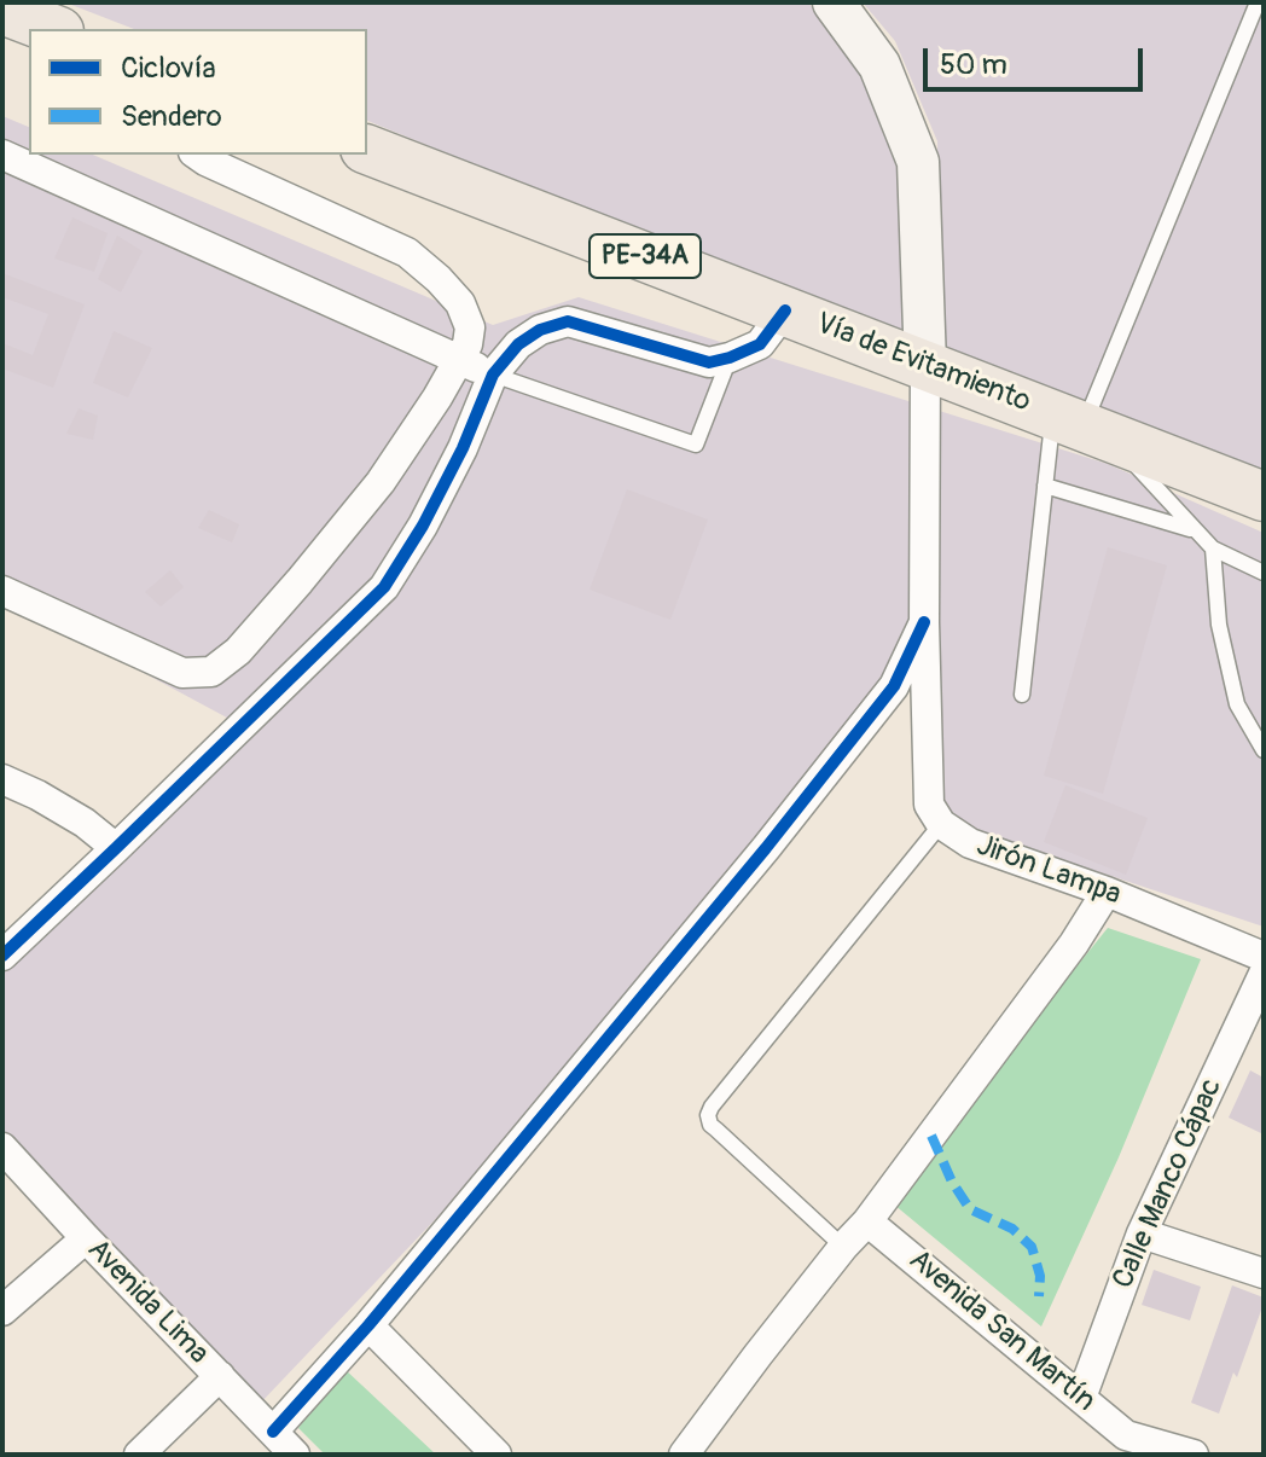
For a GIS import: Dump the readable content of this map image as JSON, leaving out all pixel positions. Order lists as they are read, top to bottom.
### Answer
{
  "streets": {
    "highway": ["PE-34A", "Vía de Evitamiento"],
    "street": [
      "Jirón Lampa",
      "Calle Manco Cápac",
      "Avenida Lima",
      "Avenida San Martín"
    ]
  },
  "crossings": [
    ["Vía de Evitamiento", "Jirón Lampa"],
    ["Calle Manco Cápac", "Avenida San Martín"]
  ],
  "legend": ["Ciclovía", "Sendero"],
  "scale_bar": "50 m"
}
